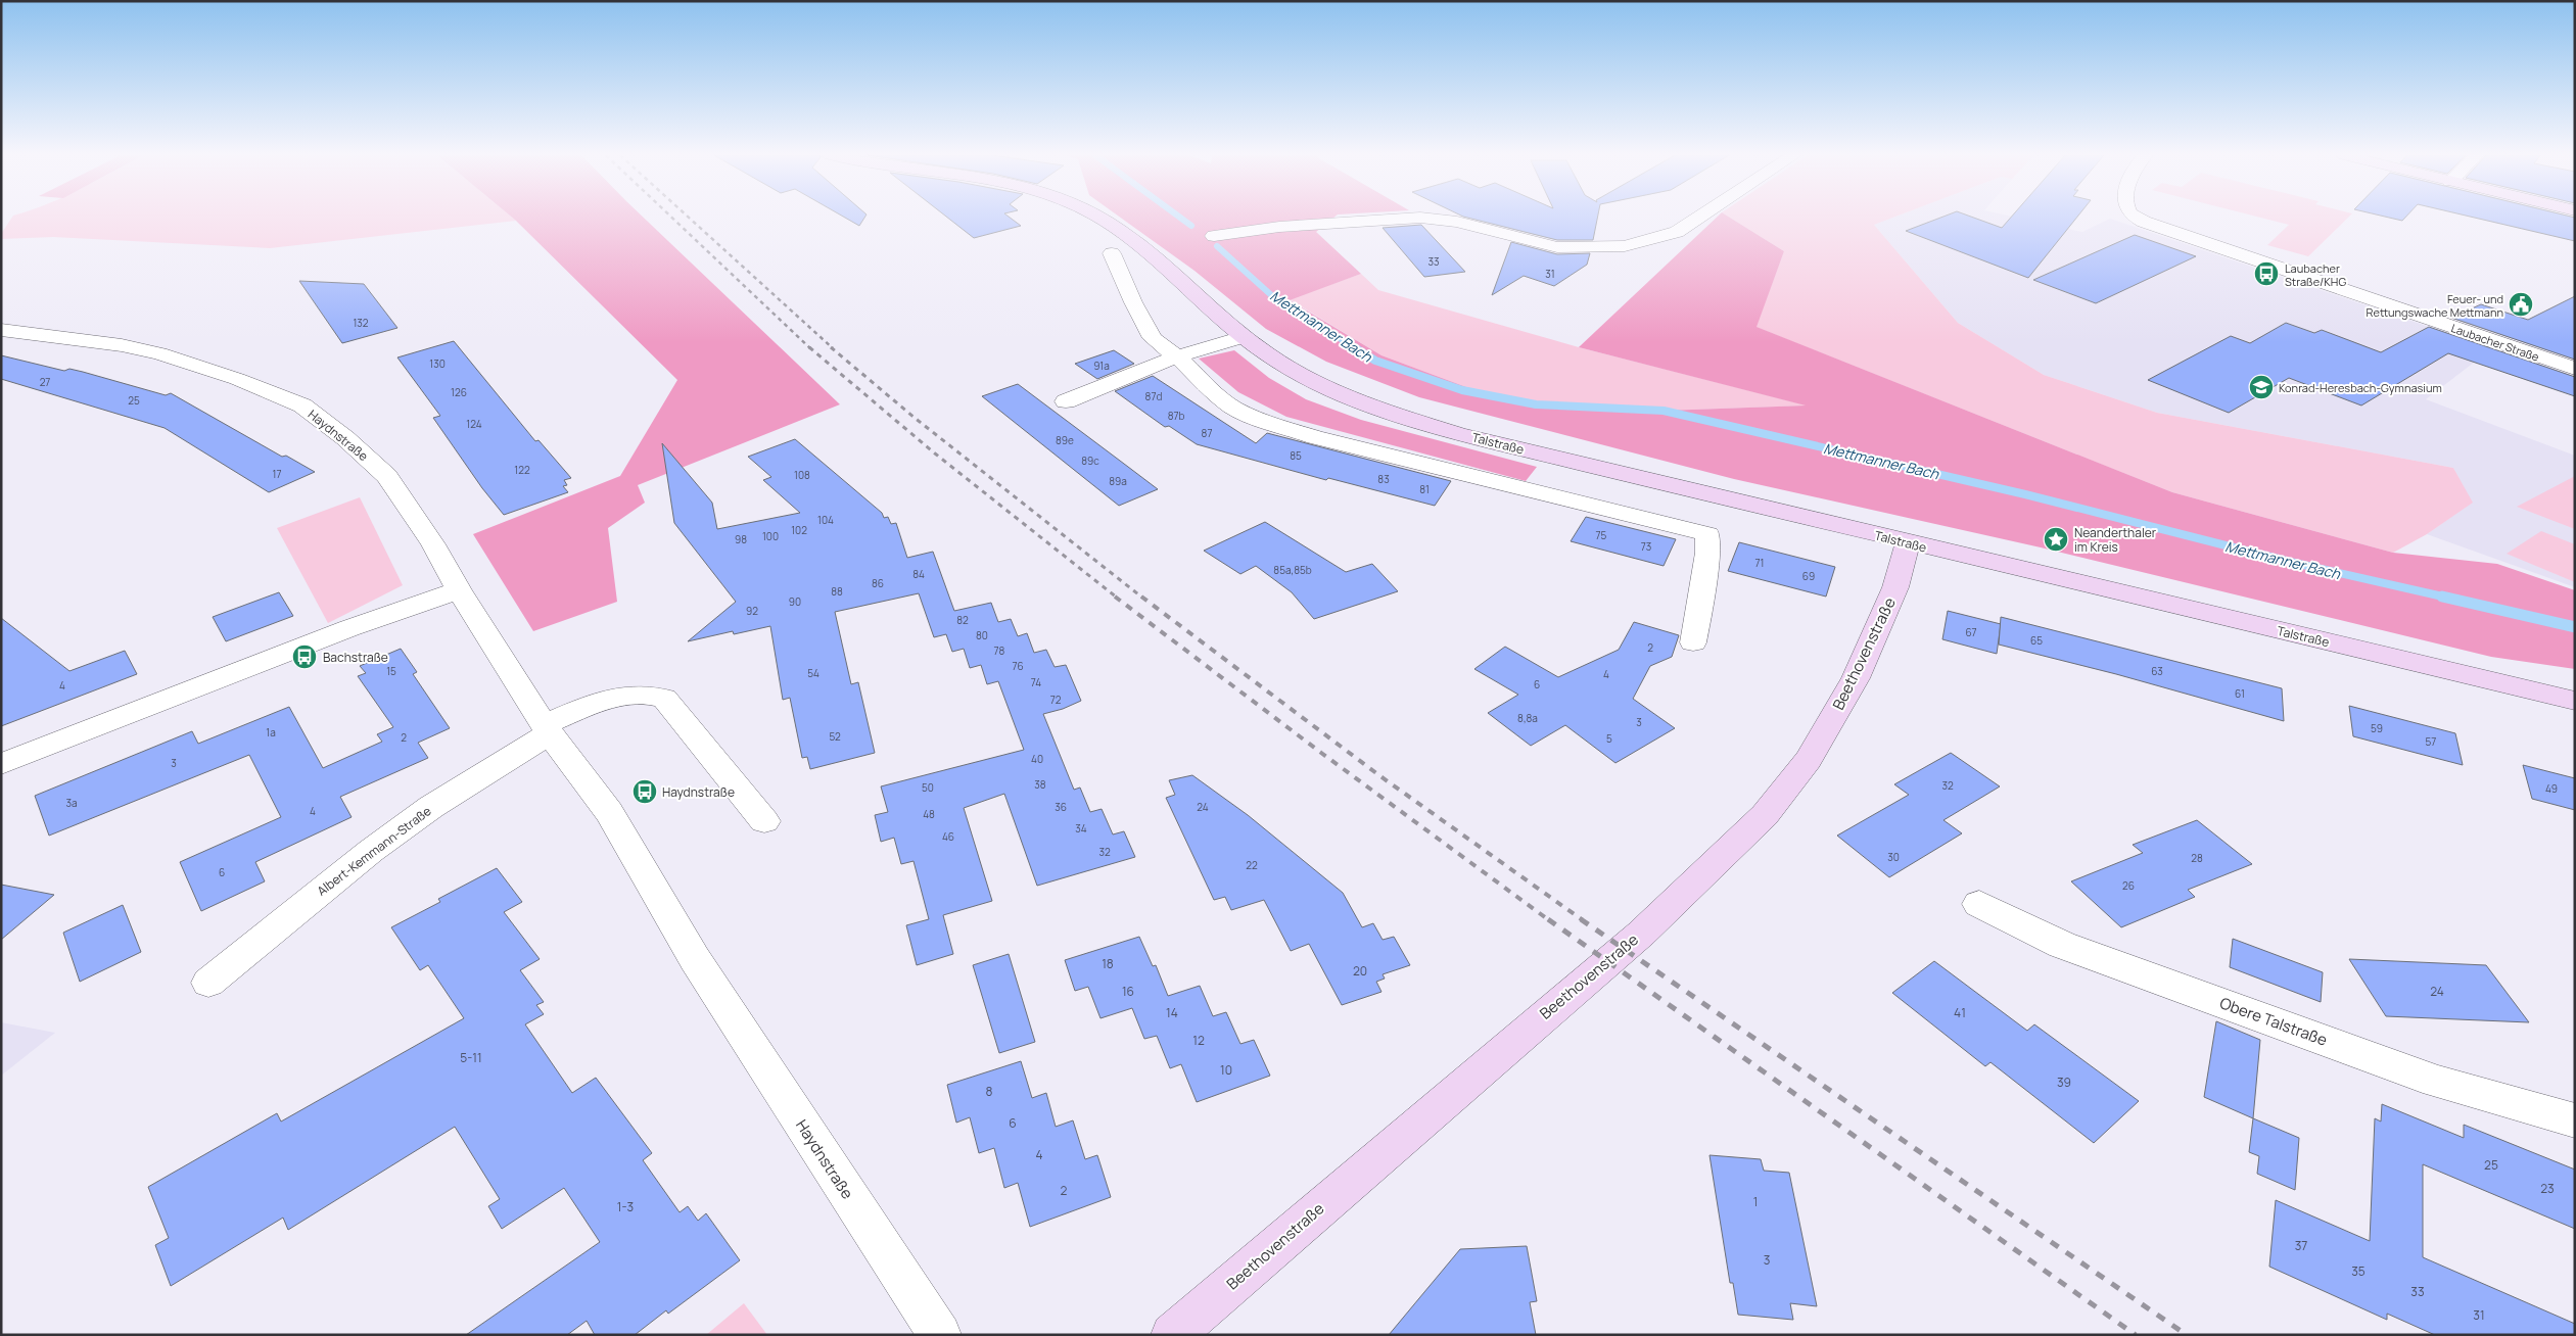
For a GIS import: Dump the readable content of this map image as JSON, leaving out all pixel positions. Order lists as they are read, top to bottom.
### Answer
{
  "streets": {
    "main road": ["Talstraße", "Beethovenstraße"],
    "street": [
      "Laubacher Straße",
      "Haydnstraße",
      "Albert-Kemmann-Straße",
      "Obere Talstraße"
    ]
  },
  "crossings": [
    ["Haydnstraße", "Albert-Kemmann-Straße"],
    ["Talstraße", "Beethovenstraße"]
  ],
  "water": ["Mettmanner Bach"],
  "places": {
    "bus stop": ["Laubacher Straße/KHG", "Bachstraße", "Haydnstraße"],
    "public building": ["Feuer- und Rettungswache Mettmann"],
    "school or university": ["Konrad-Heresbach-Gymnasium"],
    "place": ["Neanderthaler im Kreis"]
  },
  "house_numbers": [
    "33",
    "31",
    "132",
    "130",
    "91a",
    "27",
    "126",
    "87d",
    "25",
    "87b",
    "124",
    "87",
    "89e",
    "85",
    "89c",
    "122",
    "17",
    "108",
    "83",
    "89a",
    "81",
    "104",
    "102",
    "75",
    "100",
    "98",
    "73",
    "71",
    "85a,85b",
    "84",
    "69",
    "86",
    "88",
    "90",
    "92",
    "82",
    "67",
    "80",
    "65",
    "2",
    "78",
    "76",
    "15",
    "63",
    "54",
    "4",
    "74",
    "6",
    "4",
    "61",
    "72",
    "8,8a",
    "3",
    "59",
    "1a",
    "52",
    "2",
    "5",
    "57",
    "40",
    "3",
    "38",
    "32",
    "50",
    "49",
    "3a",
    "36",
    "24",
    "4",
    "48",
    "34",
    "46",
    "32",
    "30",
    "28",
    "22",
    "6",
    "26",
    "18",
    "20",
    "16",
    "24",
    "14",
    "41",
    "12",
    "5-11",
    "10",
    "39",
    "8",
    "6",
    "4",
    "25",
    "23",
    "2",
    "1",
    "1-3",
    "37",
    "3",
    "35",
    "33",
    "31"
  ]
}
